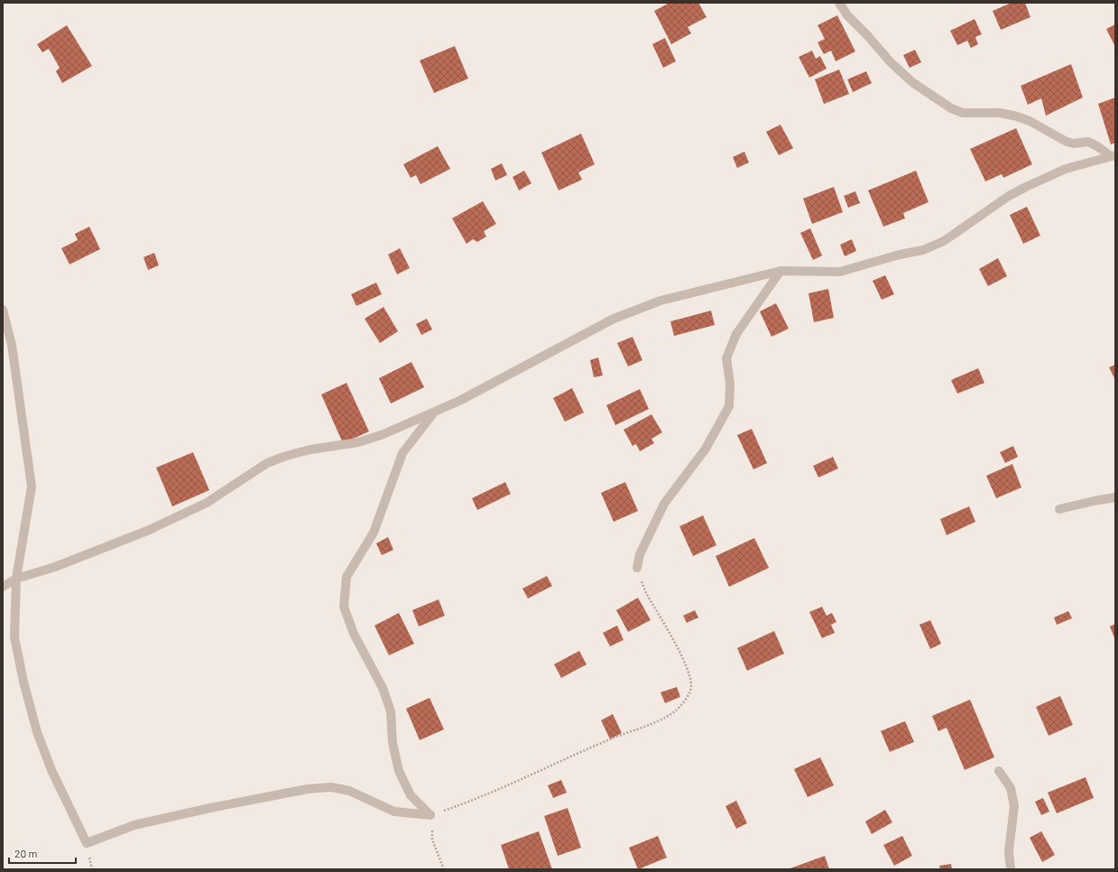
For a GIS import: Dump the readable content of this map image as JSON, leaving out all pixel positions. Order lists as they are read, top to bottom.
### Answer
{
  "scale_bar": "20 m"
}
